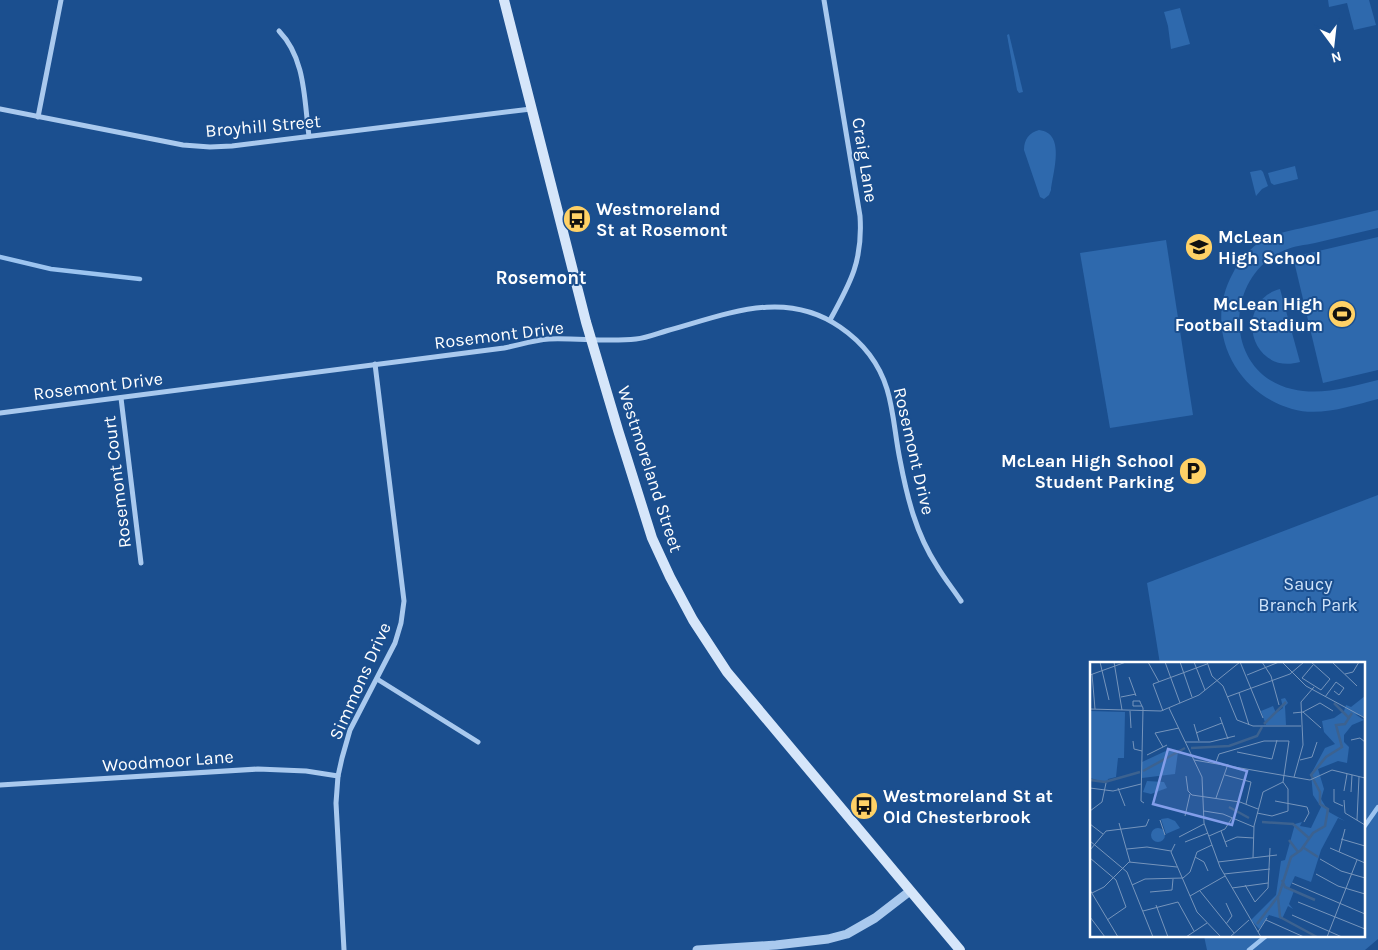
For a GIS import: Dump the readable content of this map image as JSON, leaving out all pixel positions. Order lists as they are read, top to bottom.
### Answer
{
  "streets": {
    "main road": ["Westmoreland Street"],
    "street": [
      "Broyhill Street",
      "Craig Lane",
      "Rosemont Drive",
      "Rosemont Court",
      "Simmons Drive",
      "Woodmoor Lane"
    ]
  },
  "crossings": [
    ["Broyhill Street", "Westmoreland Street"],
    ["Craig Lane", "Rosemont Drive"],
    ["Rosemont Drive", "Westmoreland Street"],
    ["Rosemont Drive", "Rosemont Court"],
    ["Rosemont Drive", "Simmons Drive"],
    ["Simmons Drive", "Woodmoor Lane"]
  ],
  "districts": ["Rosemont"],
  "parks": ["Saucy Branch Park"],
  "places": {
    "bus stop": ["Westmoreland St at Rosemont", "Westmoreland St at Old Chesterbrook"],
    "school or university": ["McLean High School"],
    "sports": ["McLean High Football Stadium"],
    "parking": ["McLean High School Student Parking"]
  },
  "north": "bottom"
}
